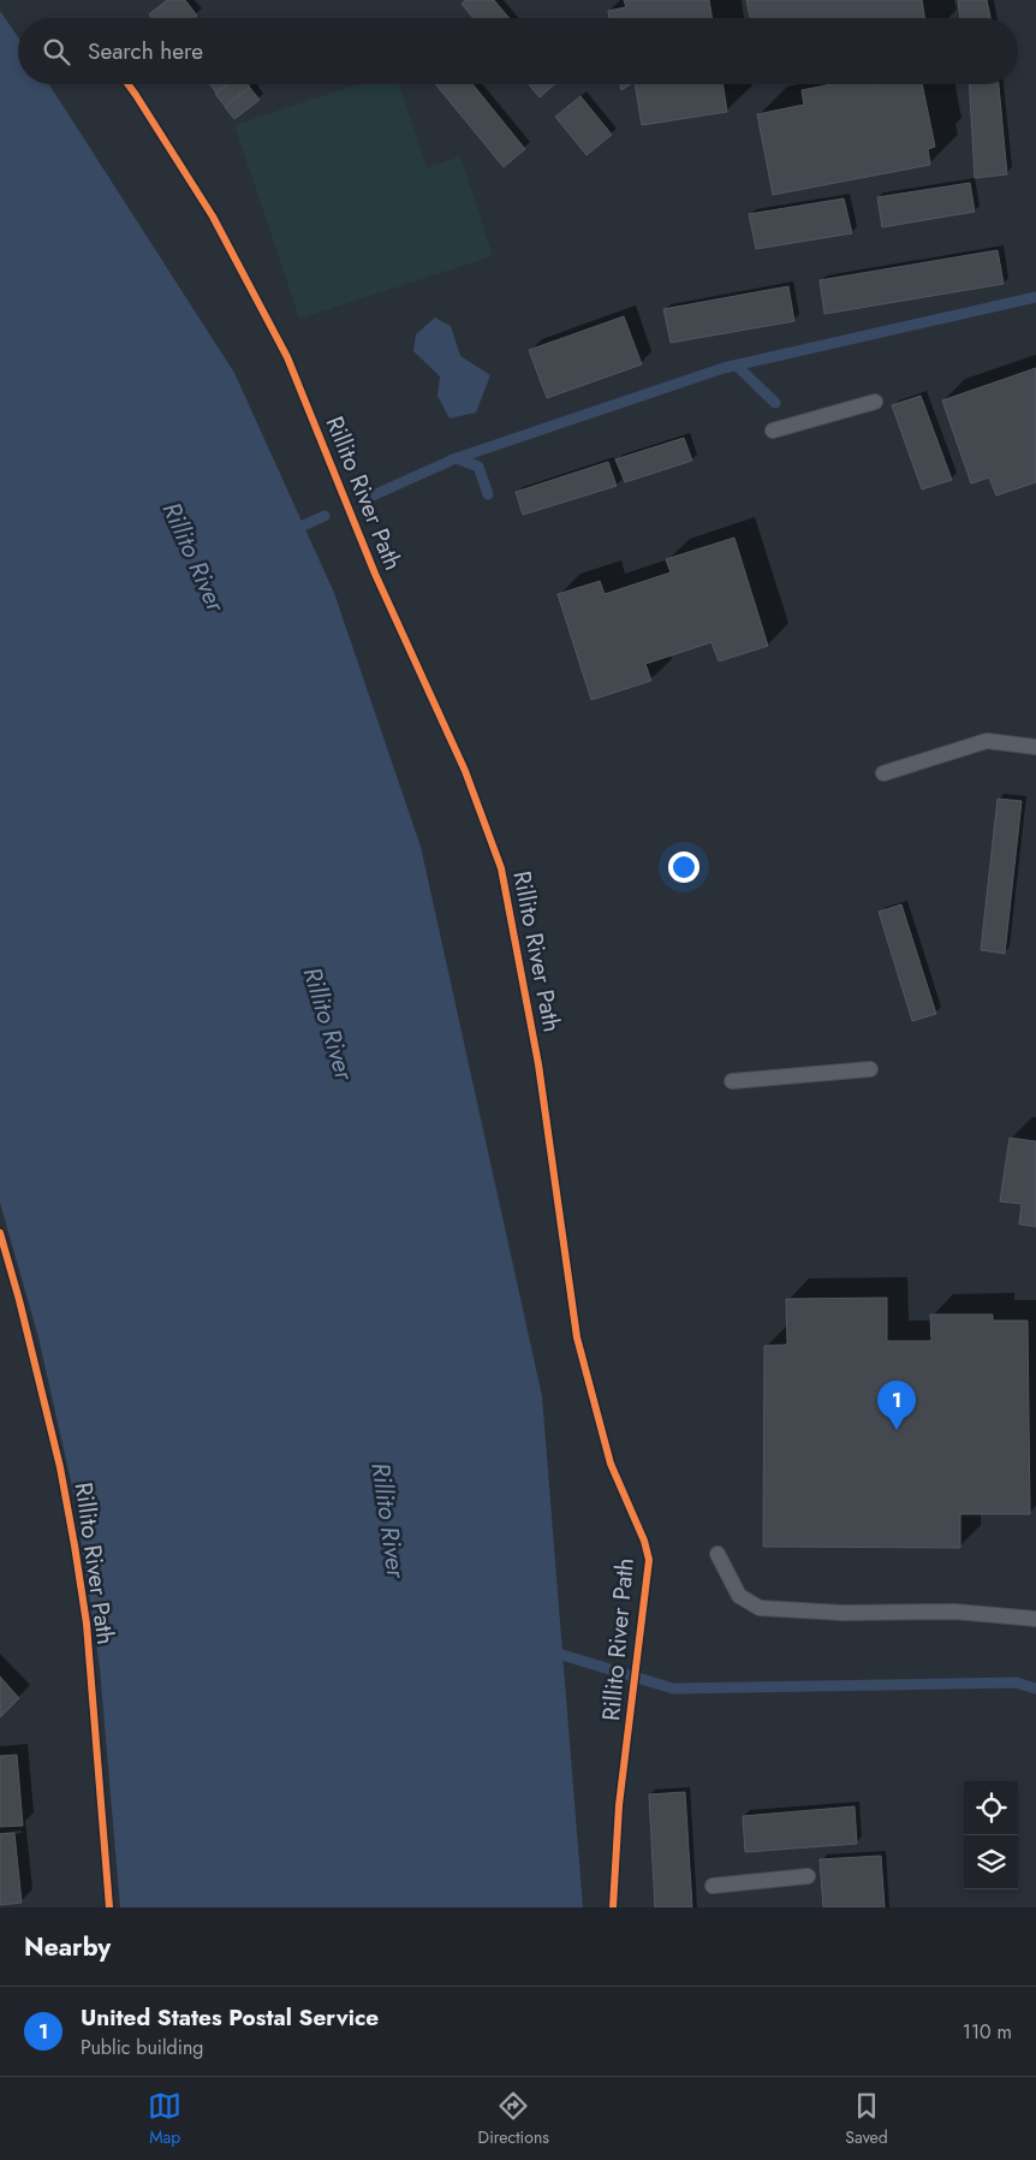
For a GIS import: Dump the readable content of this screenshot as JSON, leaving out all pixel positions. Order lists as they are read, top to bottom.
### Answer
{
  "streets": {
    "cycle path": ["Rillito River Path"]
  },
  "water": ["Rillito River"],
  "page": {
    "search": "Search here",
    "pins": "1",
    "heading": "Nearby",
    "list": [
      {
        "mark": "1",
        "name": "United States Postal Service",
        "note": "Public building",
        "value": "110 m"
      }
    ],
    "nav": ["Map", "Directions", "Saved"]
  }
}
